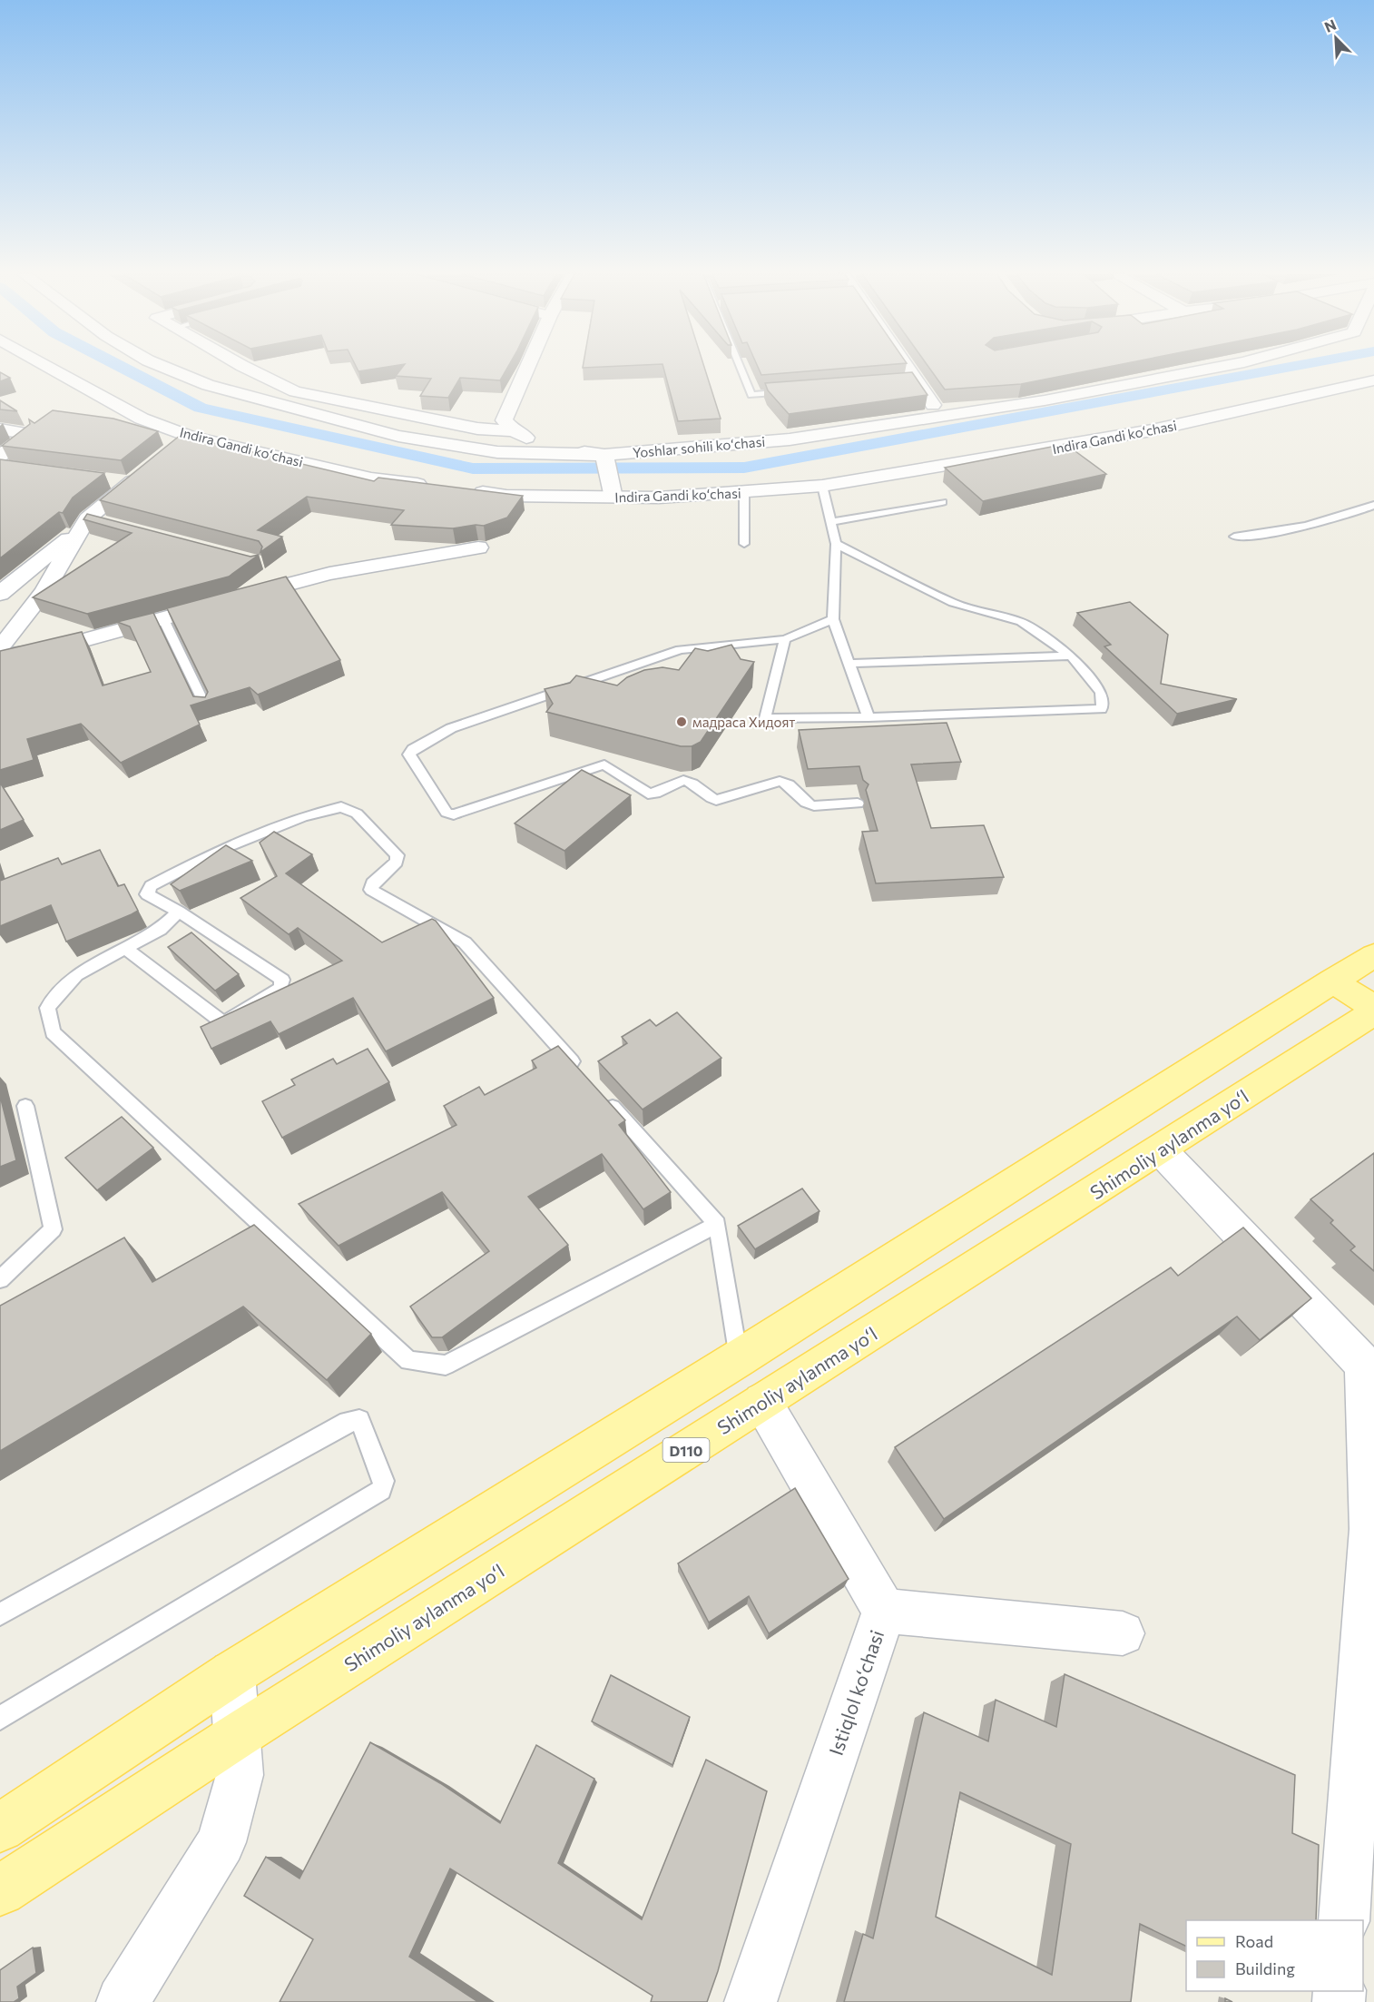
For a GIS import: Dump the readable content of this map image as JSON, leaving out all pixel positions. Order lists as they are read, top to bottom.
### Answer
{
  "streets": {
    "main road": ["Shimoliy aylanma yoʻl", "D110"],
    "street": ["Indira Gandi koʻchasi", "Yoshlar sohili koʻchasi", "Istiqlol ko‘chasi"]
  },
  "crossings": [
    ["Shimoliy aylanma yoʻl", "Istiqlol ko‘chasi"]
  ],
  "places": ["мадраса Хидоят"],
  "legend": ["Road", "Building"],
  "north": "top left"
}
